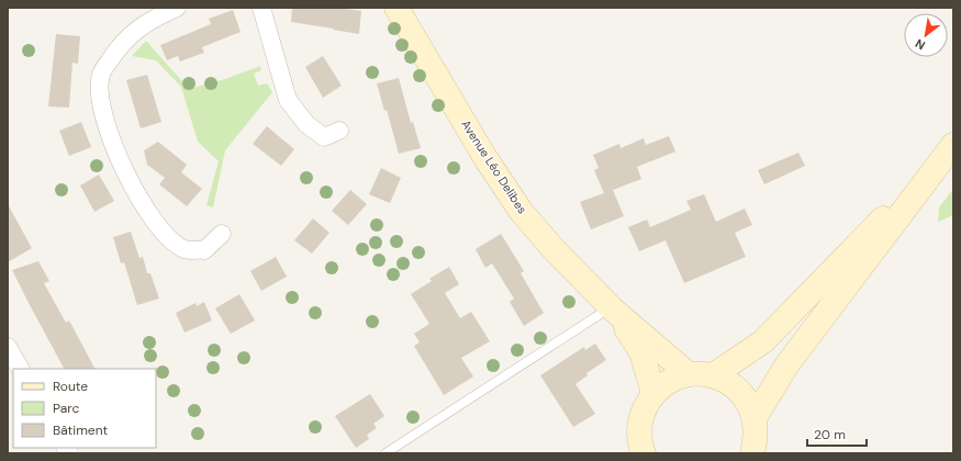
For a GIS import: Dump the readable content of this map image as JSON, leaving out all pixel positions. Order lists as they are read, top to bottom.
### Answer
{
  "streets": {
    "main road": ["Avenue Léo Delibes"]
  },
  "legend": ["Route", "Parc", "Bâtiment"],
  "scale_bar": "20 m",
  "north": "bottom left"
}
